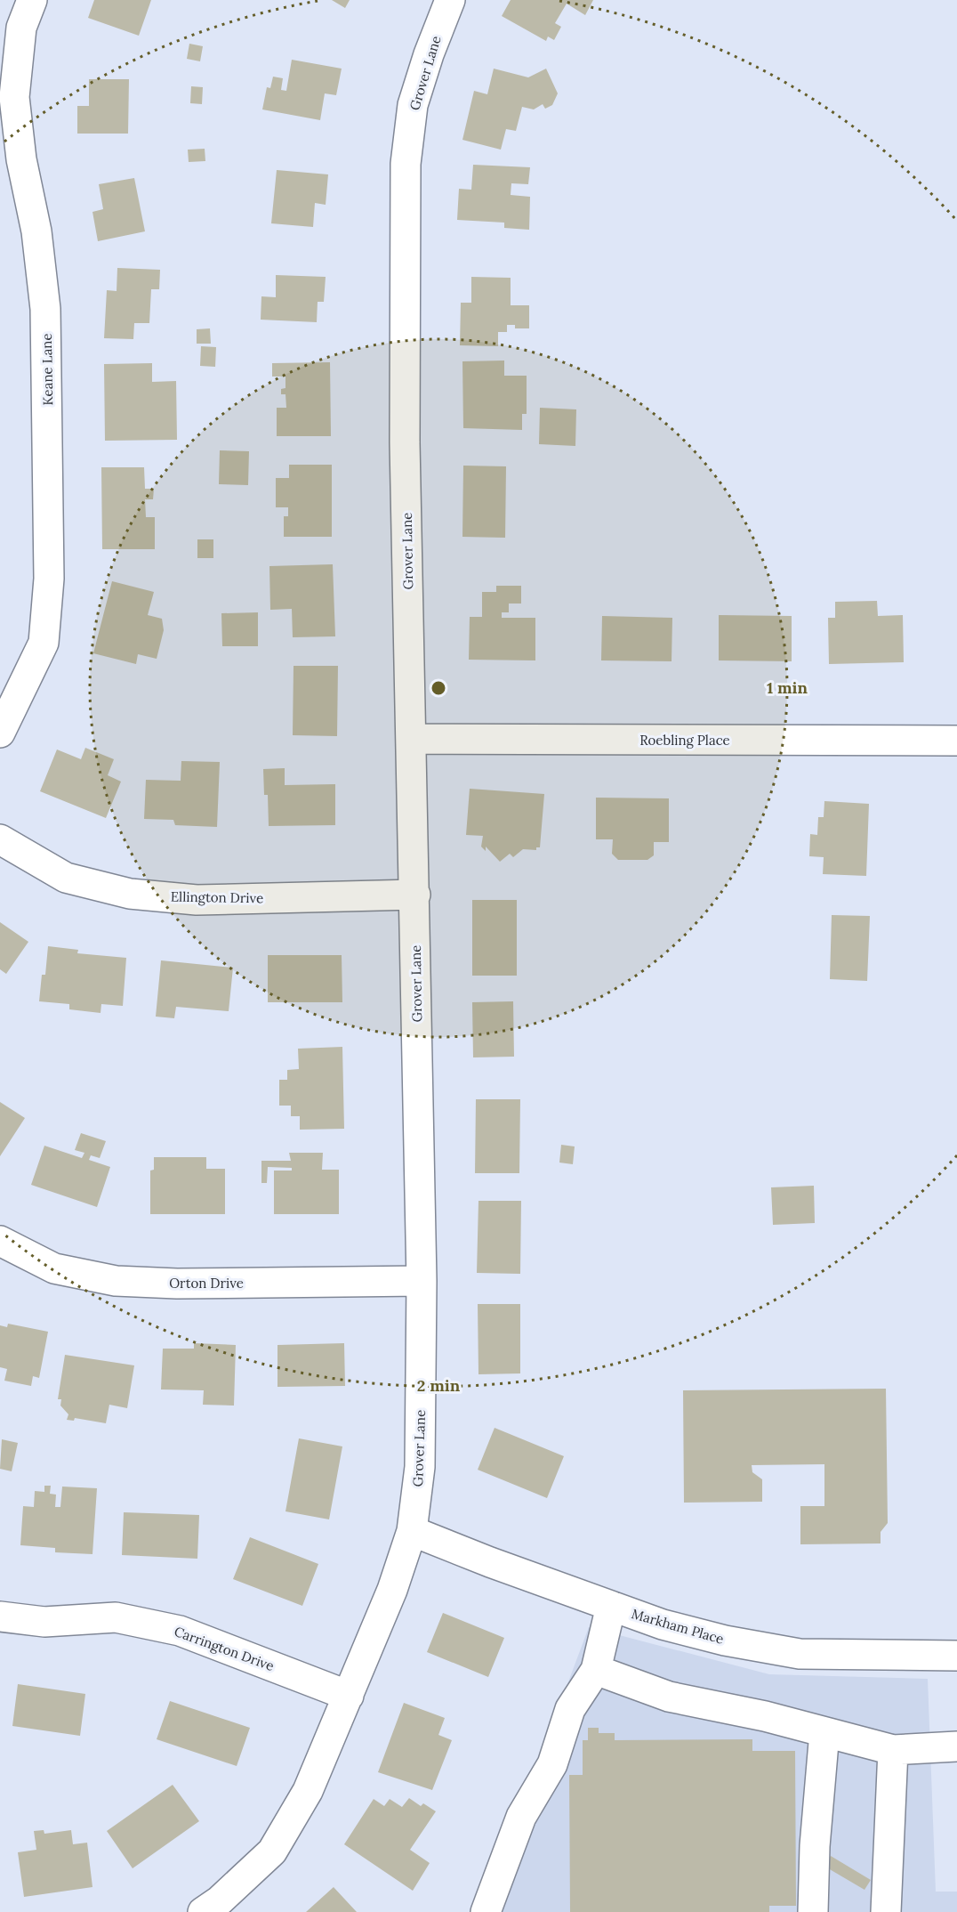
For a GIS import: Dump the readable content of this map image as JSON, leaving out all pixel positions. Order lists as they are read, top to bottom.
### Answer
{
  "streets": {
    "street": [
      "Grover Lane",
      "Keane Lane",
      "Roebling Place",
      "Ellington Drive",
      "Orton Drive",
      "Markham Place",
      "Carrington Drive"
    ]
  },
  "crossings": [
    ["Grover Lane", "Roebling Place"],
    ["Grover Lane", "Ellington Drive"],
    ["Grover Lane", "Orton Drive"],
    ["Grover Lane", "Markham Place"],
    ["Grover Lane", "Carrington Drive"]
  ],
  "rings": ["1 min", "2 min"]
}
